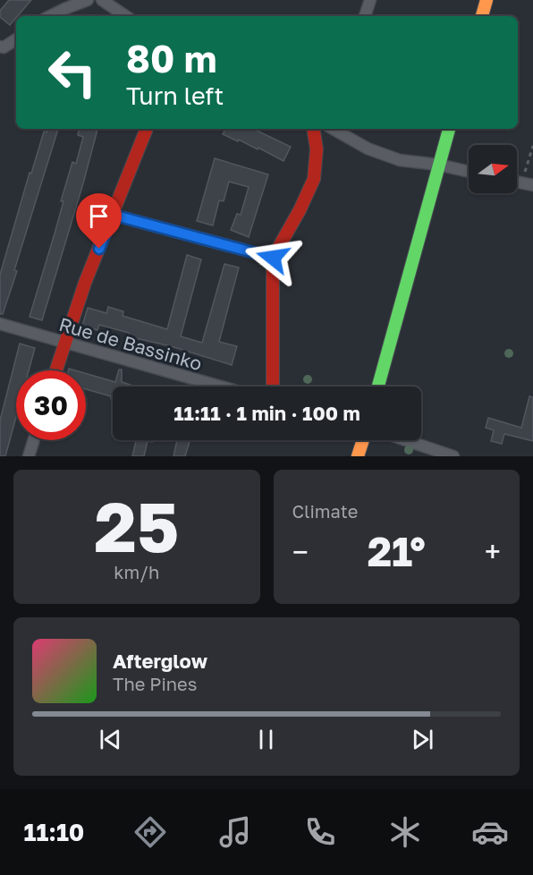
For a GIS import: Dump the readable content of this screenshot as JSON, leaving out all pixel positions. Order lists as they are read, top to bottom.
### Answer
{
  "streets": {
    "street": ["Rue de Bassinko"]
  },
  "north": "right",
  "page": {
    "turn": ["80 m", "Turn left"],
    "limit": "30",
    "trip": "11:11 · 1 min · 100 m",
    "tile": [
      ["25", "km/h"],
      "Climate"
    ],
    "heat": ["−", "21°", "+"],
    "song": ["Afterglow", "The Pines"],
    "tabs": "11:10"
  }
}
